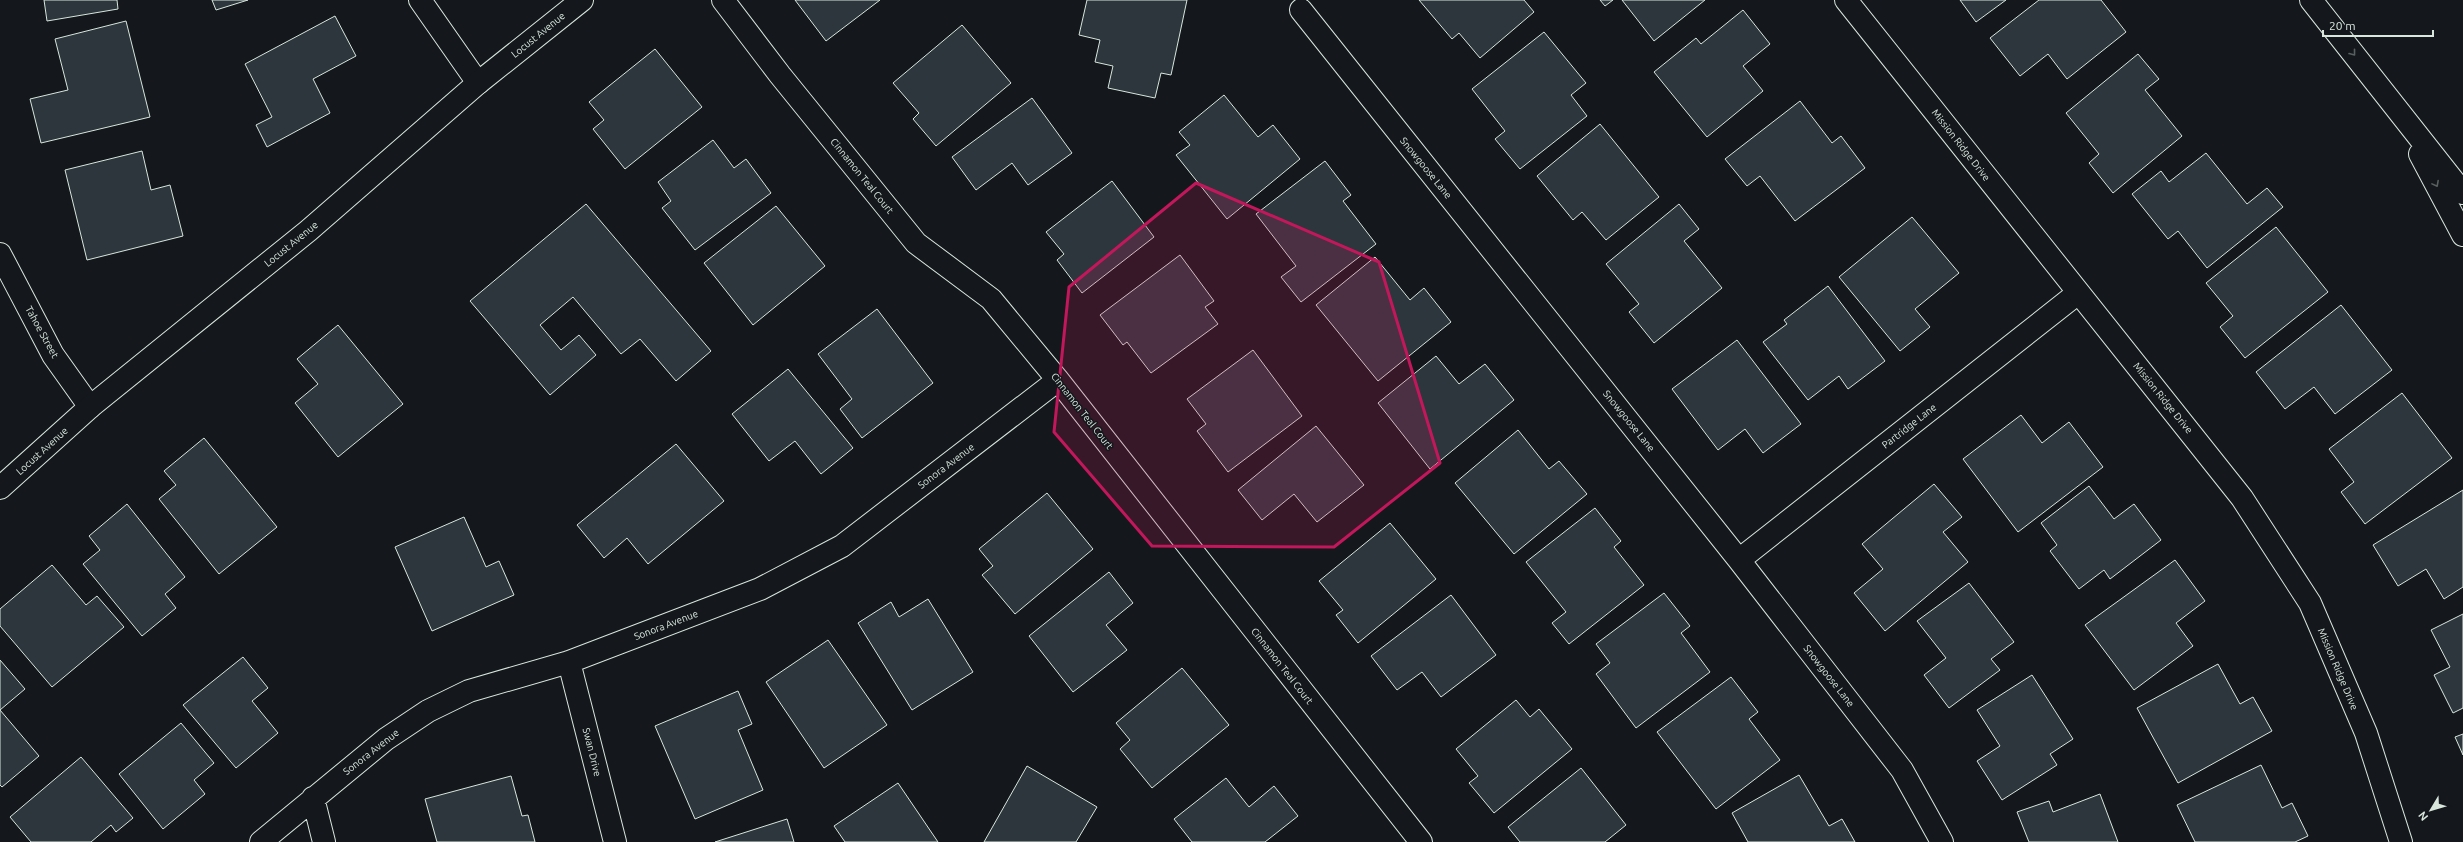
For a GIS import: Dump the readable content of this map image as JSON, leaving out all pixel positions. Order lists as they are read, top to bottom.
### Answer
{
  "streets": {
    "main road": [
      "Locust Avenue",
      "Mission Ridge Drive",
      "Snowgoose Lane",
      "Cinnamon Teal Court",
      "Tahoe Street",
      "Partridge Lane",
      "Sonora Avenue",
      "Swan Drive"
    ]
  },
  "crossings": [
    ["Locust Avenue", "Tahoe Street"],
    ["Mission Ridge Drive", "Partridge Lane"],
    ["Snowgoose Lane", "Partridge Lane"],
    ["Cinnamon Teal Court", "Sonora Avenue"],
    ["Sonora Avenue", "Swan Drive"]
  ],
  "scale_bar": "20 m",
  "north": "bottom left"
}
